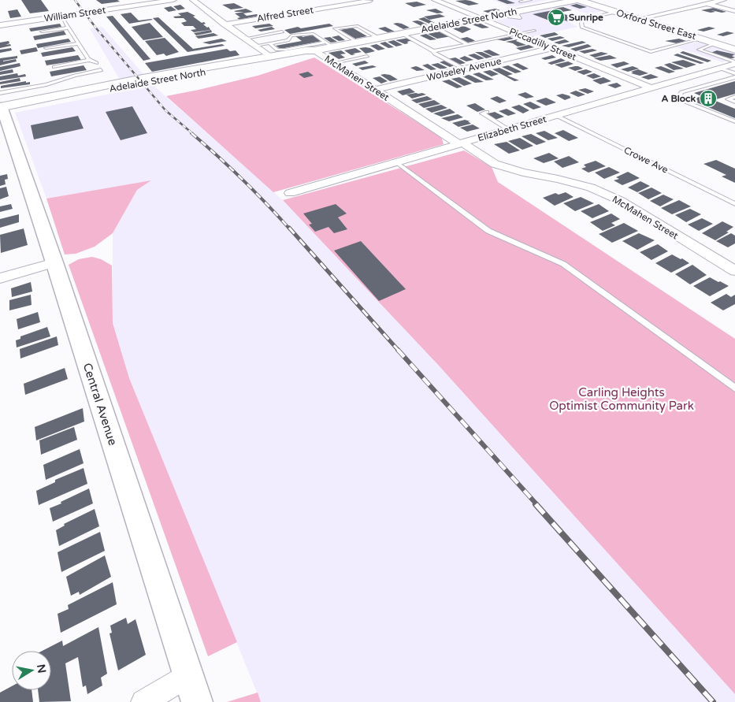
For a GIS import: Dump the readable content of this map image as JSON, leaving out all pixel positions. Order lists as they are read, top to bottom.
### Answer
{
  "streets": {
    "main road": ["Adelaide Street North", "Oxford Street East"],
    "street": [
      "William Street",
      "Alfred Street",
      "Piccadilly Street",
      "Wolseley Avenue",
      "McMahen Street",
      "Elizabeth Street",
      "Central Avenue"
    ],
    "lane": ["Crowe Ave"]
  },
  "crossings": [
    ["Adelaide Street North", "Oxford Street East"],
    ["Adelaide Street North", "Piccadilly Street"],
    ["Adelaide Street North", "McMahen Street"],
    ["Adelaide Street North", "Central Avenue"],
    ["Piccadilly Street", "Wolseley Avenue"],
    ["Piccadilly Street", "Elizabeth Street"],
    ["Wolseley Avenue", "McMahen Street"],
    ["McMahen Street", "Elizabeth Street"],
    ["Elizabeth Street", "Crowe Ave"]
  ],
  "parks": ["Carling Heights Optimist Community Park"],
  "places": {
    "supermarket": ["Sunripe"],
    "building": ["A Block"]
  },
  "north": "right"
}
